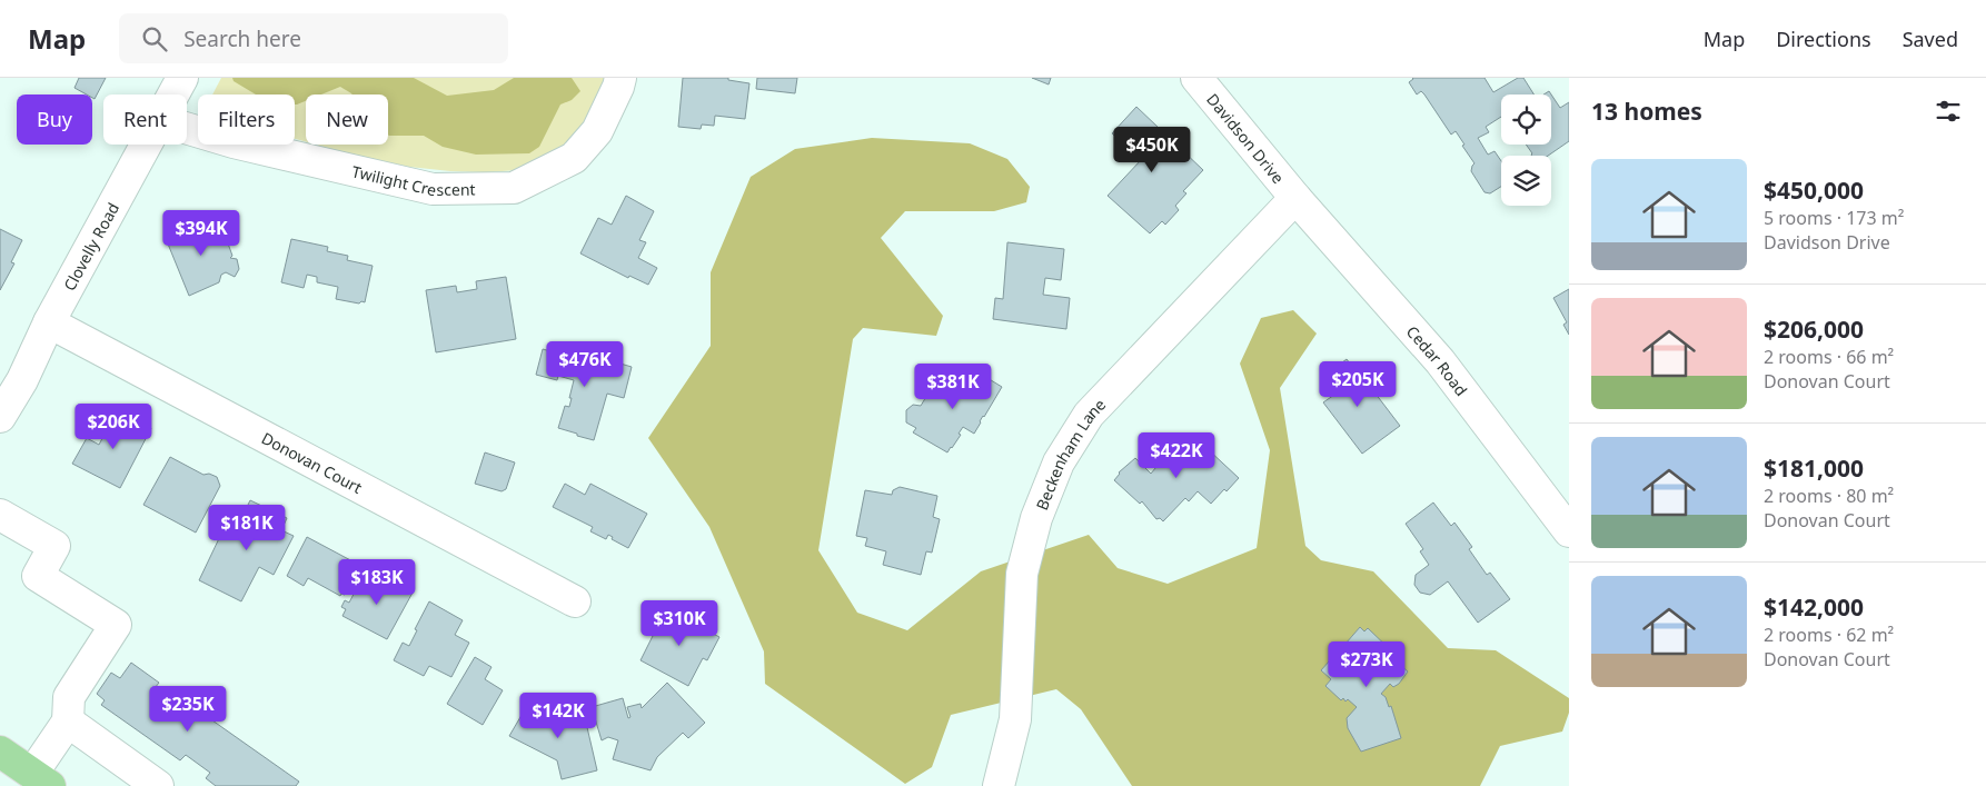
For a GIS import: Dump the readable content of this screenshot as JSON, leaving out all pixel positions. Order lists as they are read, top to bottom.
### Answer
{
  "streets": {
    "street": [
      "Davidson Drive",
      "Twilight Crescent",
      "Clovelly Road",
      "Cedar Road",
      "Beckenham Lane",
      "Donovan Court"
    ]
  },
  "crossings": [
    ["Davidson Drive", "Cedar Road"],
    ["Davidson Drive", "Beckenham Lane"],
    ["Clovelly Road", "Donovan Court"],
    ["Cedar Road", "Beckenham Lane"]
  ],
  "page": {
    "header": "Map",
    "search": "Search here",
    "nav": ["Map", "Directions", "Saved"],
    "heading": "13 homes",
    "chip": [
      "Buy",
      "Rent",
      "Filters",
      "New"
    ],
    "price": [
      "$450K",
      "$394K",
      "$476K",
      "$205K",
      "$381K",
      "$206K",
      "$422K",
      "$181K",
      "$183K",
      "$310K",
      "$273K",
      "$235K",
      "$142K"
    ],
    "list": [
      {
        "name": "$450,000",
        "note": "5 rooms · 173 m² · Davidson Drive"
      },
      {
        "name": "$206,000",
        "note": "2 rooms · 66 m² · Donovan Court"
      },
      {
        "name": "$181,000",
        "note": "2 rooms · 80 m² · Donovan Court"
      },
      {
        "name": "$142,000",
        "note": "2 rooms · 62 m² · Donovan Court"
      }
    ]
  }
}
